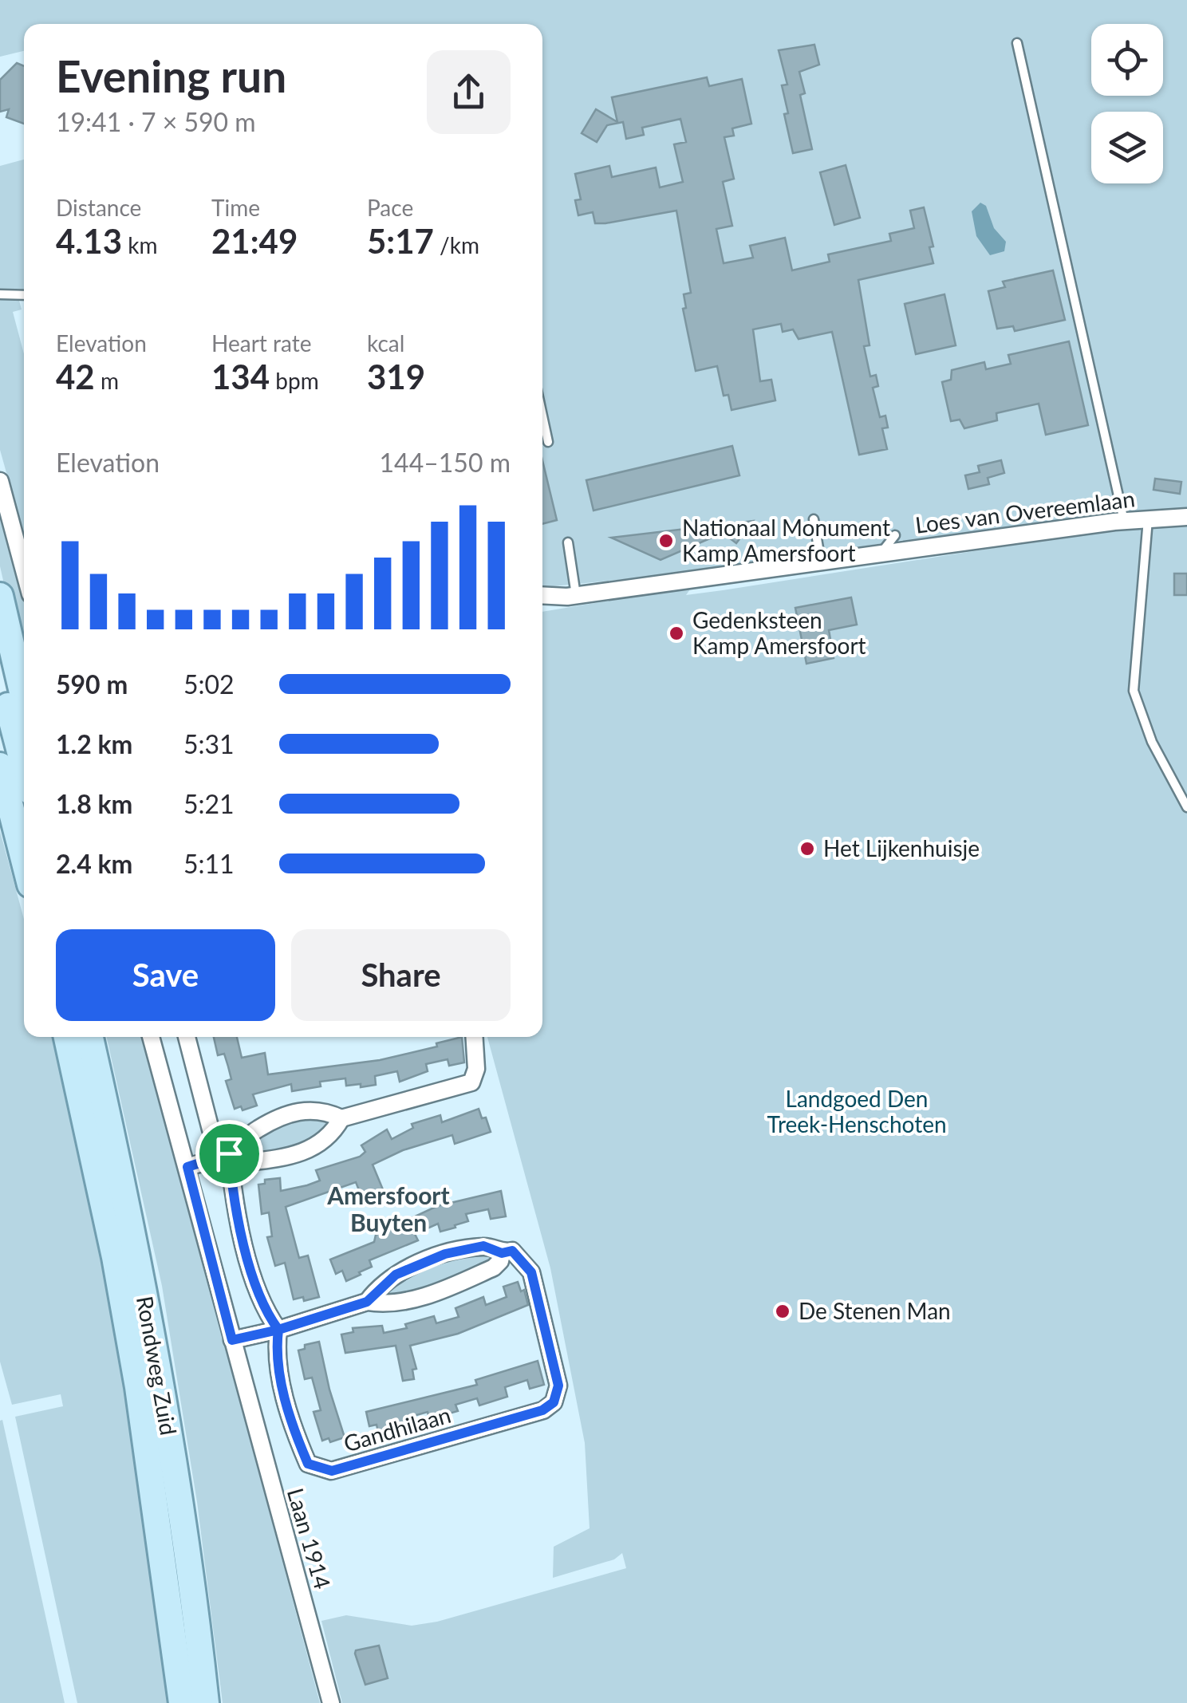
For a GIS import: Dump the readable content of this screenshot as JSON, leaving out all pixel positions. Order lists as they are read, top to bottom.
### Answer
{
  "streets": {
    "main road": ["Rondweg Zuid"],
    "street": ["Loes van Overeemlaan", "Gandhilaan", "Laan 1914"]
  },
  "districts": ["Amersfoort Buyten"],
  "parks": ["Landgoed Den Treek-Henschoten"],
  "places": [
    "Nationaal Monument Kamp Amersfoort",
    "Gedenksteen Kamp Amersfoort",
    "Het Lijkenhuisje",
    "De Stenen Man"
  ],
  "page": {
    "heading": ["Evening run", "19:41 · 7 × 590 m"],
    "stats": [
      ["Distance", "4.13 km"],
      ["Time", "21:49"],
      ["Pace", "5:17 /km"],
      ["Elevation", "42 m"],
      ["Heart rate", "134 bpm"],
      ["kcal", "319"]
    ],
    "chart": ["Elevation", "144–150 m"],
    "list": [
      {
        "name": "590 m",
        "note": "5:02"
      },
      {
        "name": "1.2 km",
        "note": "5:31"
      },
      {
        "name": "1.8 km",
        "note": "5:21"
      },
      {
        "name": "2.4 km",
        "note": "5:11"
      }
    ],
    "buttons": ["Save", "Share"]
  }
}
